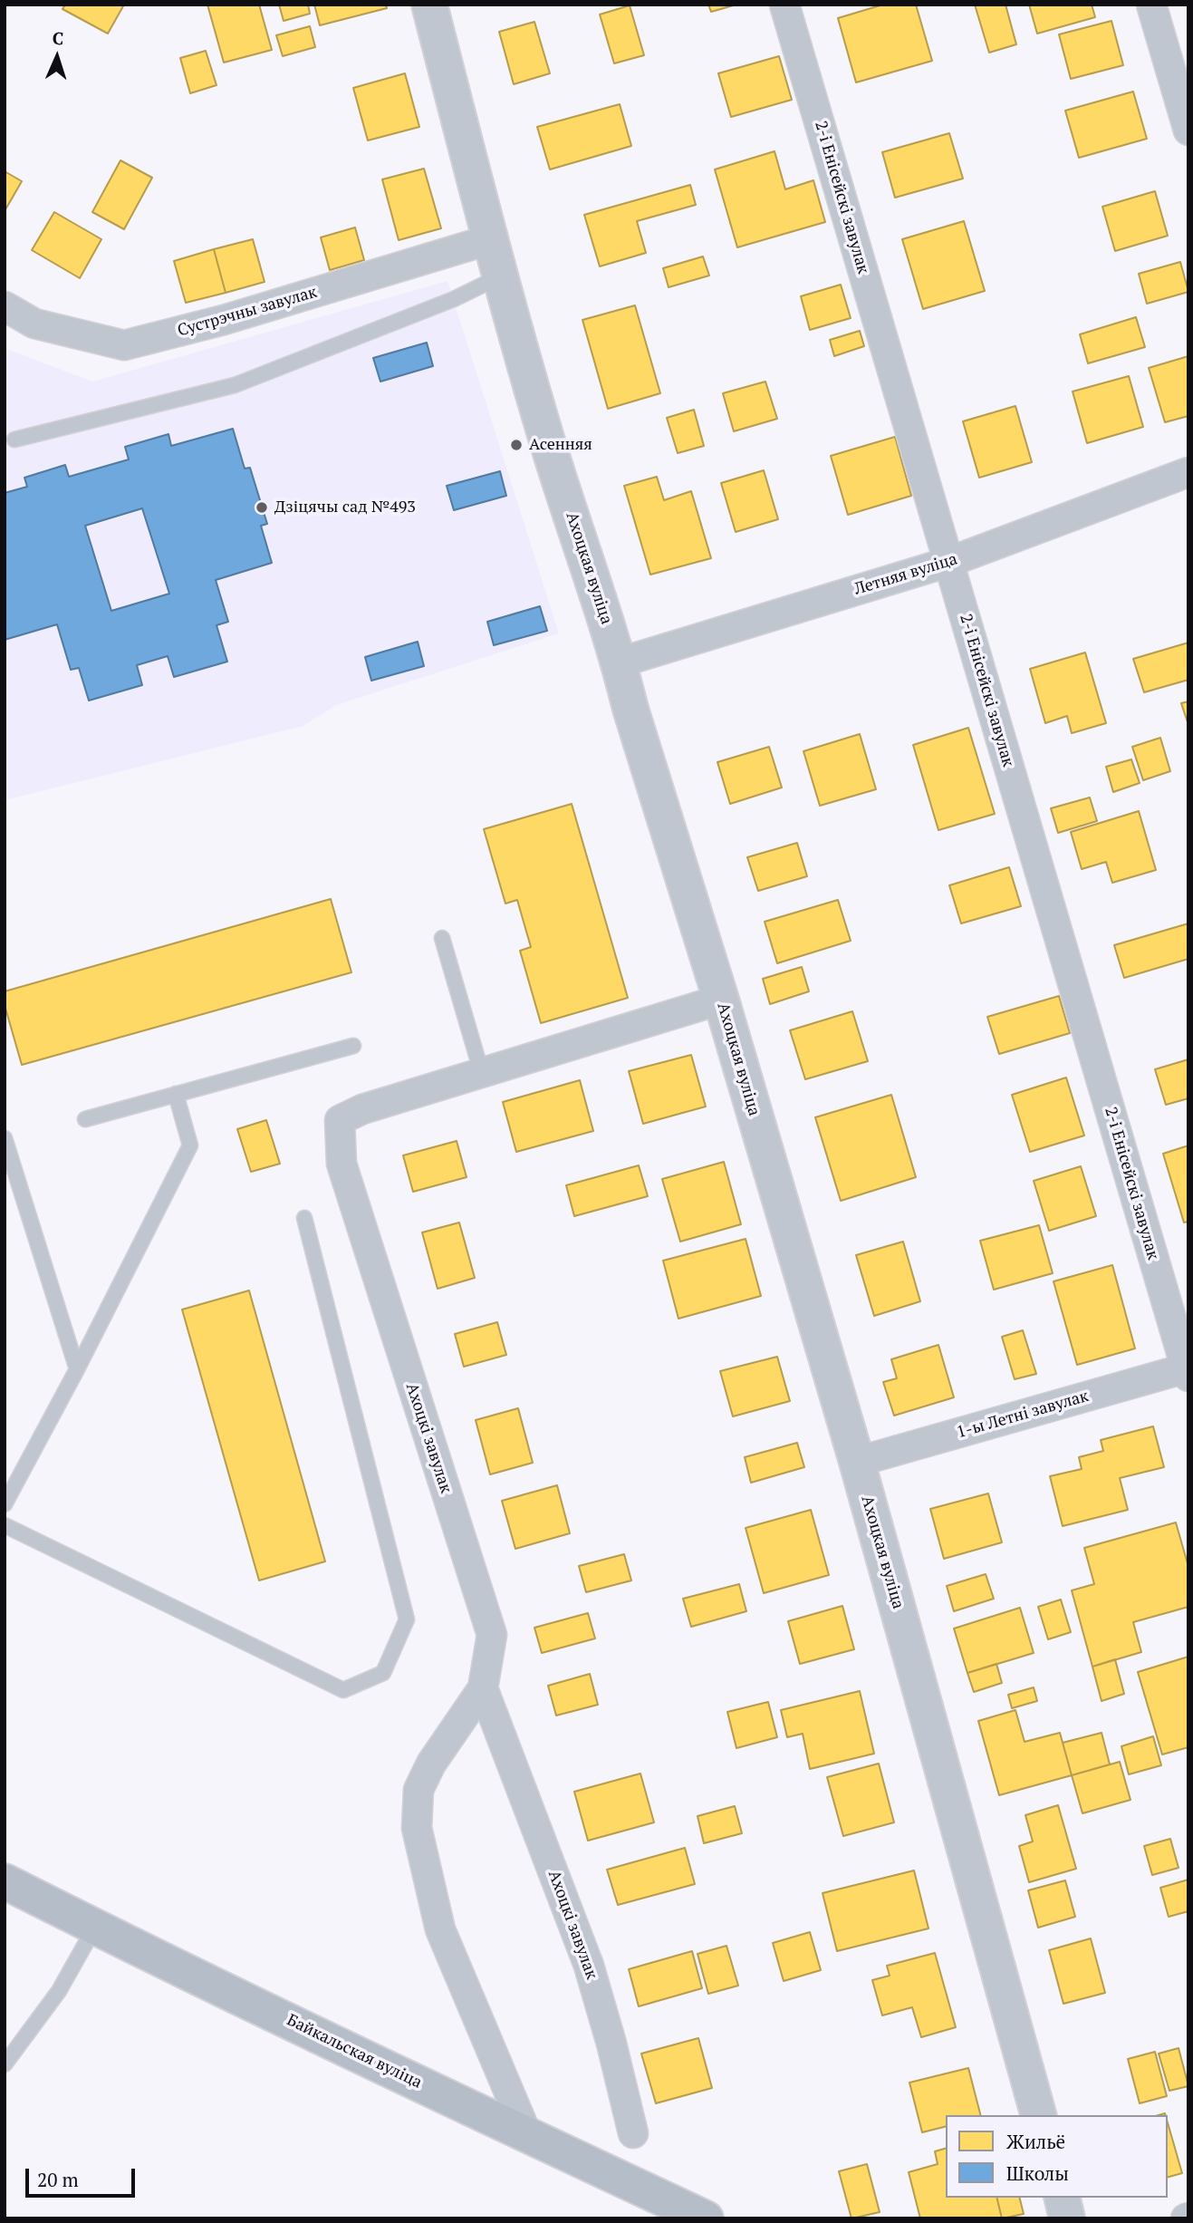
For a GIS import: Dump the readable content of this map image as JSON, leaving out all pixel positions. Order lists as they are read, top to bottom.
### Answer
{
  "streets": {
    "main road": ["Байкальская вуліца"],
    "street": [
      "2-і Енісейскі завулак",
      "Сустрэчны завулак",
      "Ахоцкая вуліца",
      "Летняя вуліца",
      "1-ы Летні завулак",
      "Ахоцкі завулак"
    ]
  },
  "crossings": [
    ["2-і Енісейскі завулак", "Летняя вуліца"],
    ["2-і Енісейскі завулак", "1-ы Летні завулак"],
    ["Сустрэчны завулак", "Ахоцкая вуліца"],
    ["Ахоцкая вуліца", "Летняя вуліца"],
    ["Ахоцкая вуліца", "1-ы Летні завулак"],
    ["Ахоцкая вуліца", "Ахоцкі завулак"]
  ],
  "places": ["Асенняя", "Дзіцячы сад №493"],
  "legend": ["Жильё", "Школы"],
  "scale_bar": "20 m",
  "north": "top"
}
